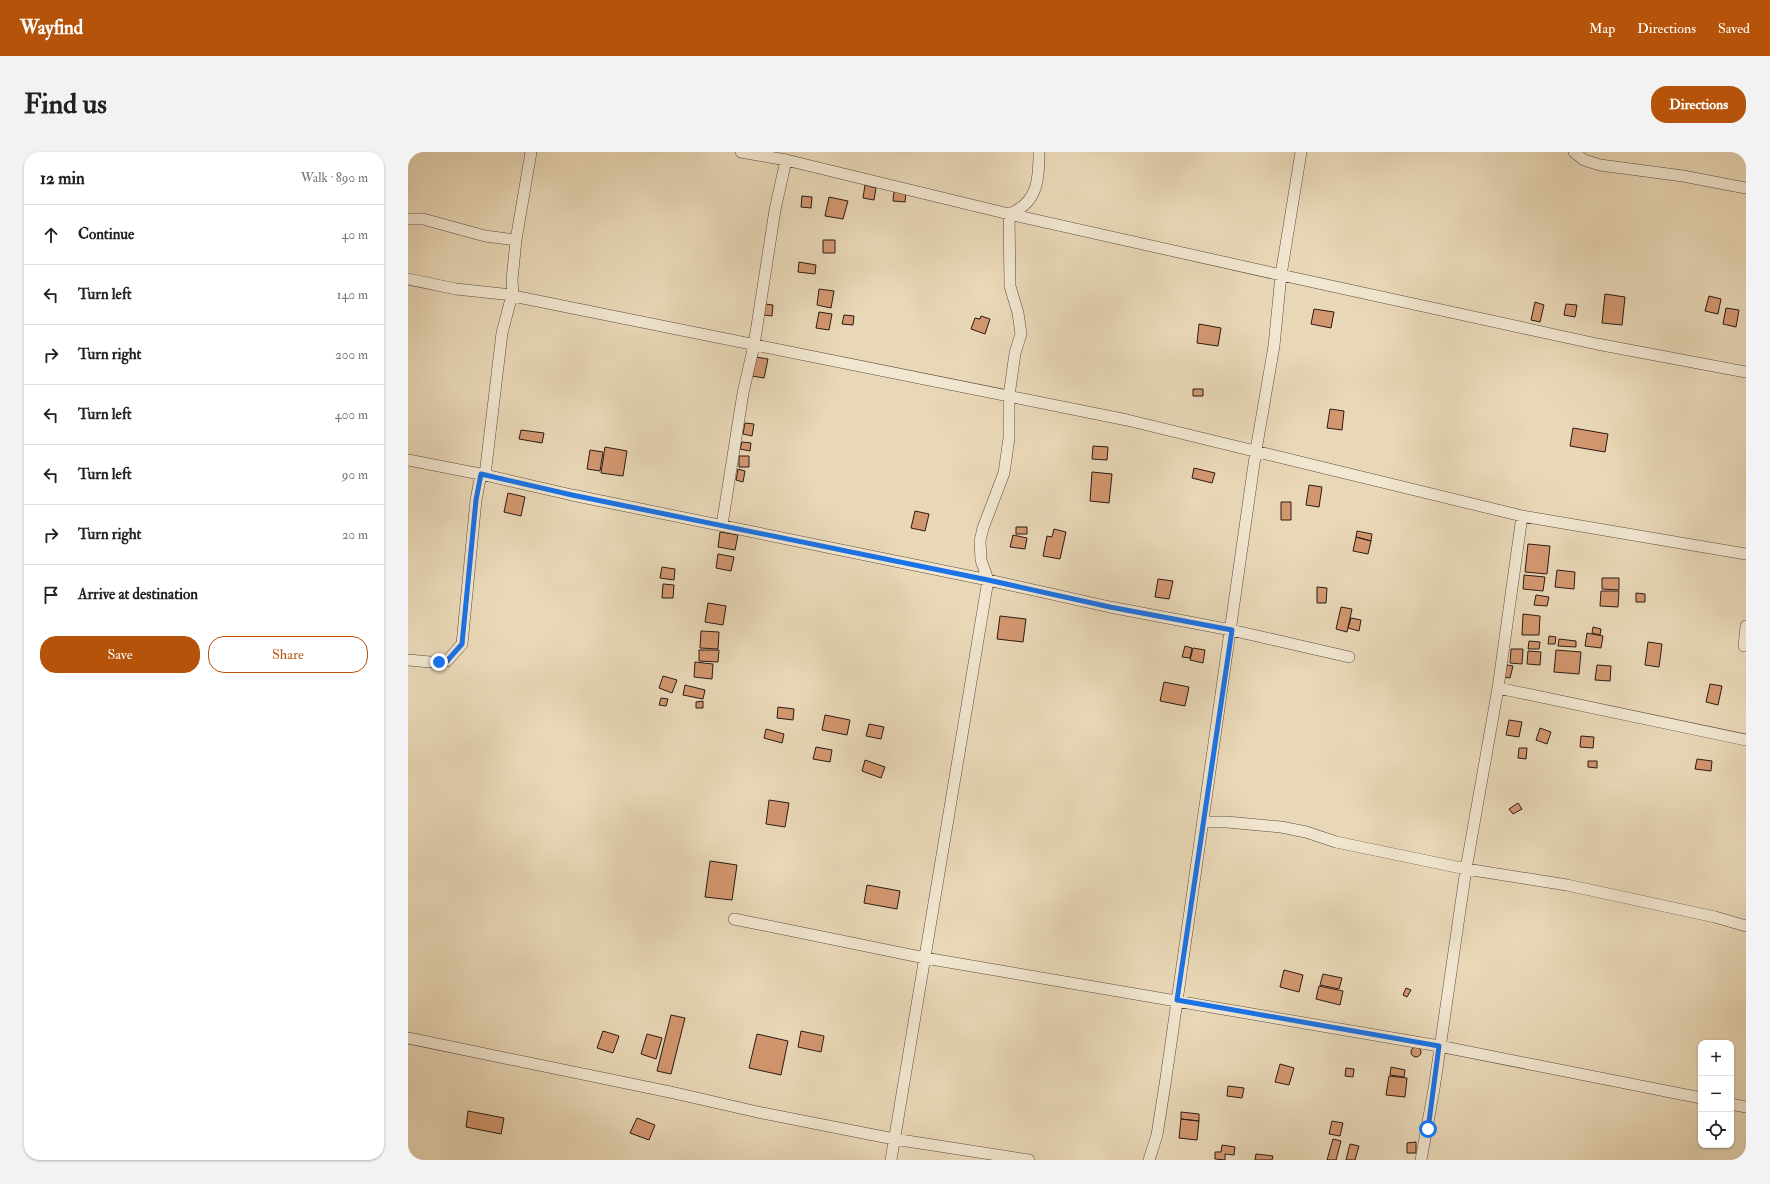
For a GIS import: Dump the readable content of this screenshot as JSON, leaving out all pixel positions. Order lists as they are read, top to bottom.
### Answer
{
  "page": {
    "header": "Wayfind",
    "nav": ["Map", "Directions", "Saved"],
    "buttons": [
      "Directions",
      ["Save", "Share"]
    ],
    "title": "Find us",
    "heading": ["12 min", "Walk · 890 m"],
    "list": [
      ["Continue", "40 m"],
      ["Turn left", "140 m"],
      ["Turn right", "200 m"],
      ["Turn left", "400 m"],
      ["Turn left", "90 m"],
      ["Turn right", "20 m"],
      "Arrive at destination"
    ],
    "map_buttons": ["+", "−"]
  }
}
